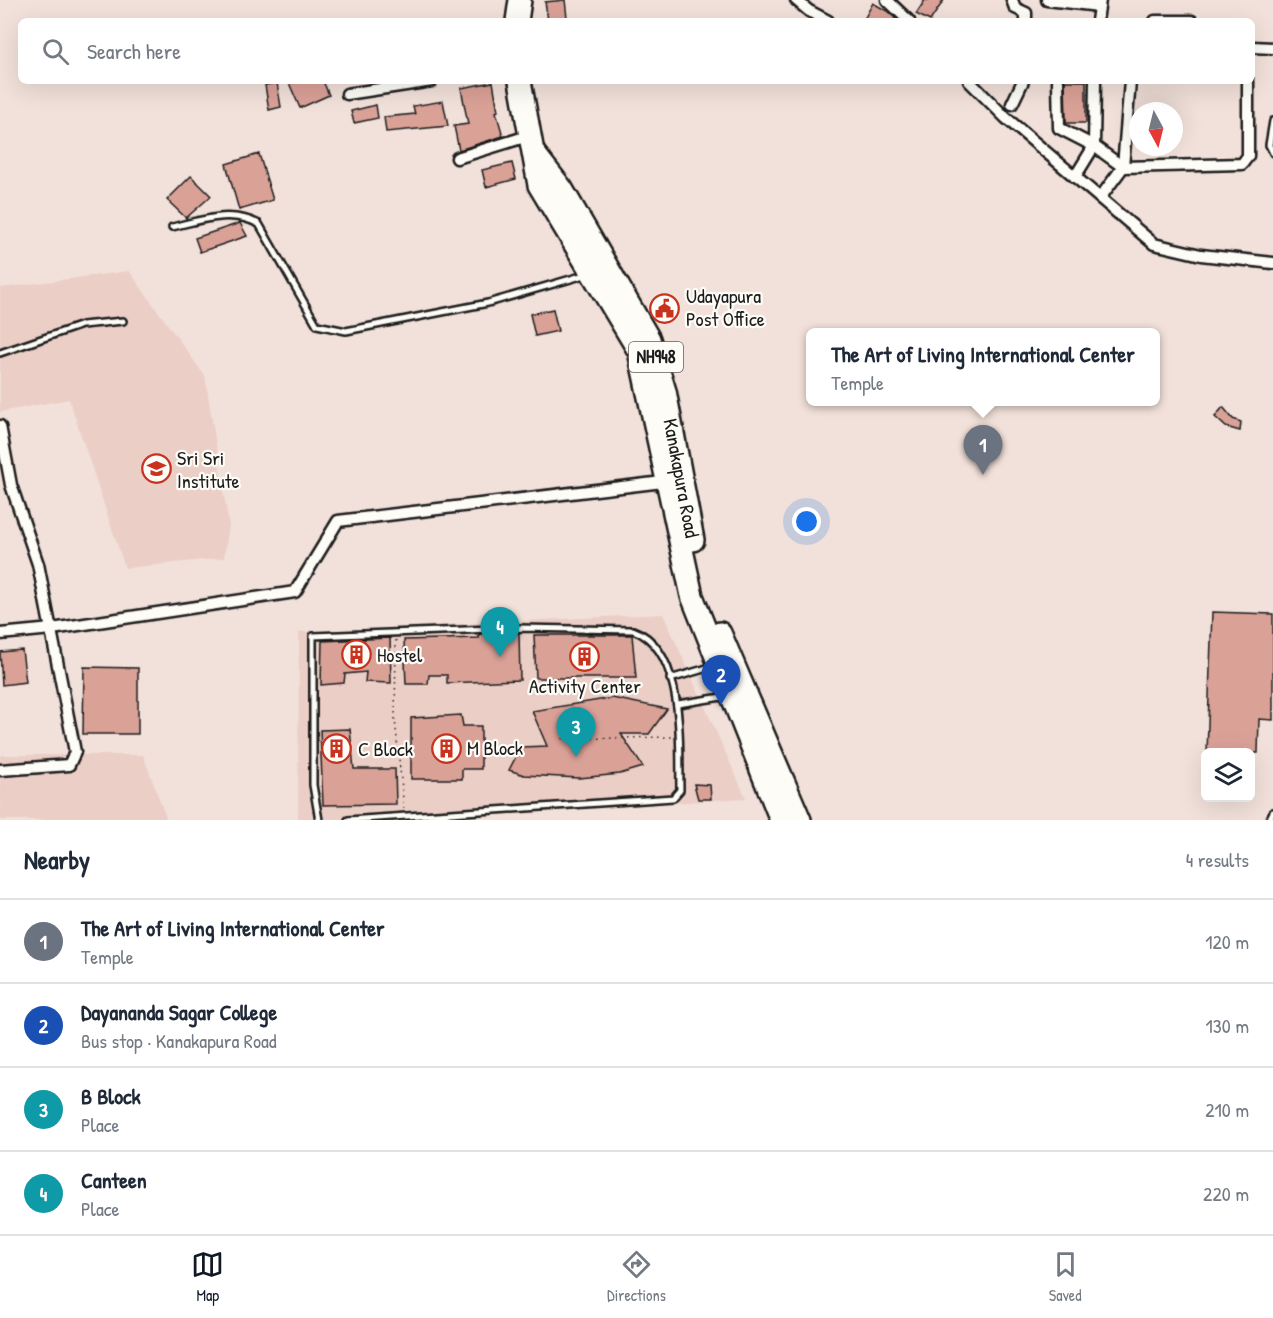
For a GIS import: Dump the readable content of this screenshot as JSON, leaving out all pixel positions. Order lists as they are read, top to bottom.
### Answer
{
  "streets": {
    "highway": ["NH948", "Kanakapura Road"]
  },
  "places": {
    "public building": ["Udayapura Post Office"],
    "school or university": ["Sri Sri Institute"],
    "building": [
      "Hostel",
      "Activity Center",
      "M Block",
      "C Block"
    ]
  },
  "north": "bottom",
  "page": {
    "search": "Search here",
    "popup": ["The Art of Living International Center", "Temple"],
    "pins": [
      "1",
      "4",
      "2",
      "3"
    ],
    "heading": ["Nearby", "4 results"],
    "list": [
      {
        "mark": "1",
        "name": "The Art of Living International Center",
        "note": "Temple",
        "value": "120 m"
      },
      {
        "mark": "2",
        "name": "Dayananda Sagar College",
        "note": "Bus stop · Kanakapura Road",
        "value": "130 m"
      },
      {
        "mark": "3",
        "name": "B Block",
        "note": "Place",
        "value": "210 m"
      },
      {
        "mark": "4",
        "name": "Canteen",
        "note": "Place",
        "value": "220 m"
      }
    ],
    "nav": ["Map", "Directions", "Saved"]
  }
}
